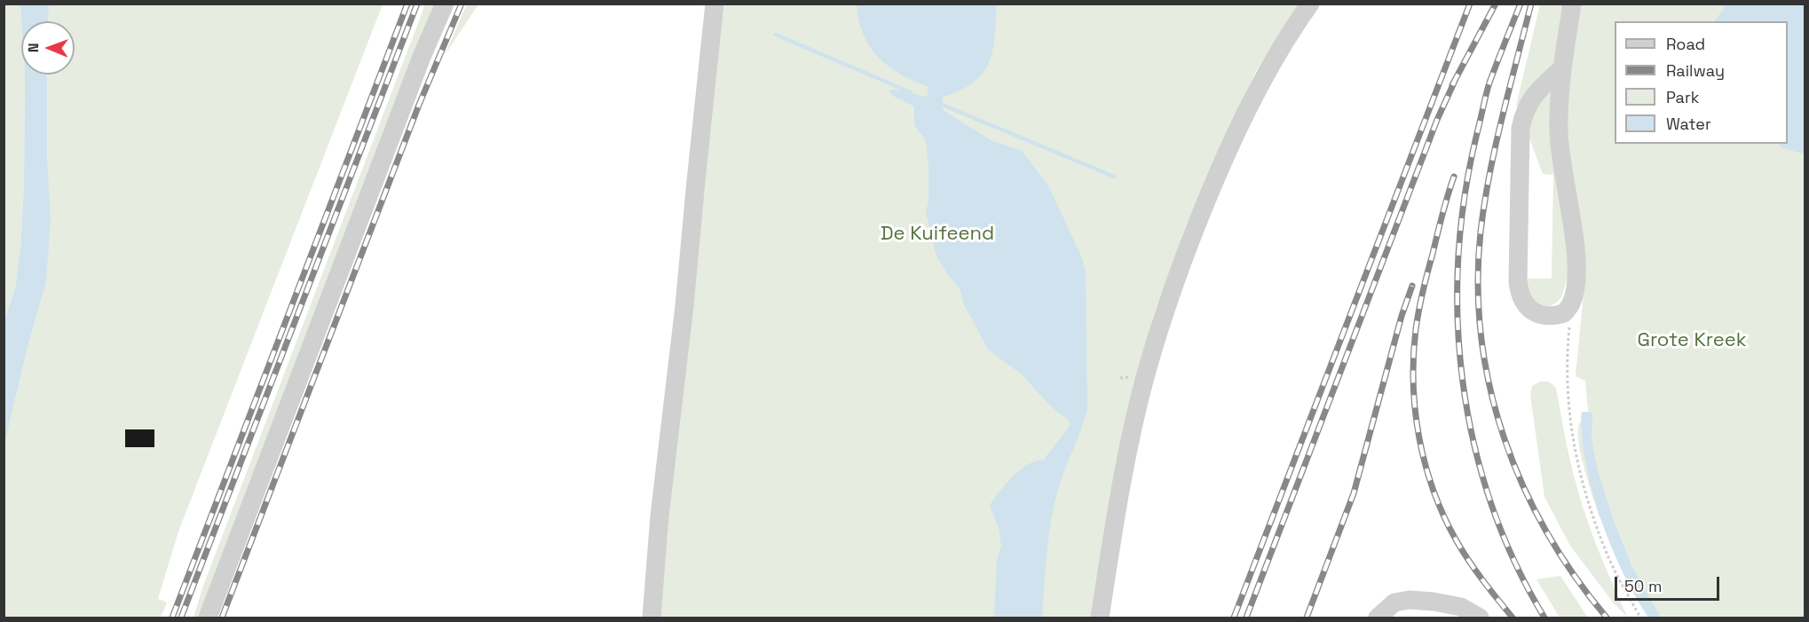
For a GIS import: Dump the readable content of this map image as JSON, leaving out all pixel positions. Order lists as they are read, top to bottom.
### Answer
{
  "parks": ["De Kuifeend", "Grote Kreek"],
  "legend": [
    "Road",
    "Railway",
    "Park",
    "Water"
  ],
  "scale_bar": "50 m",
  "north": "left"
}
